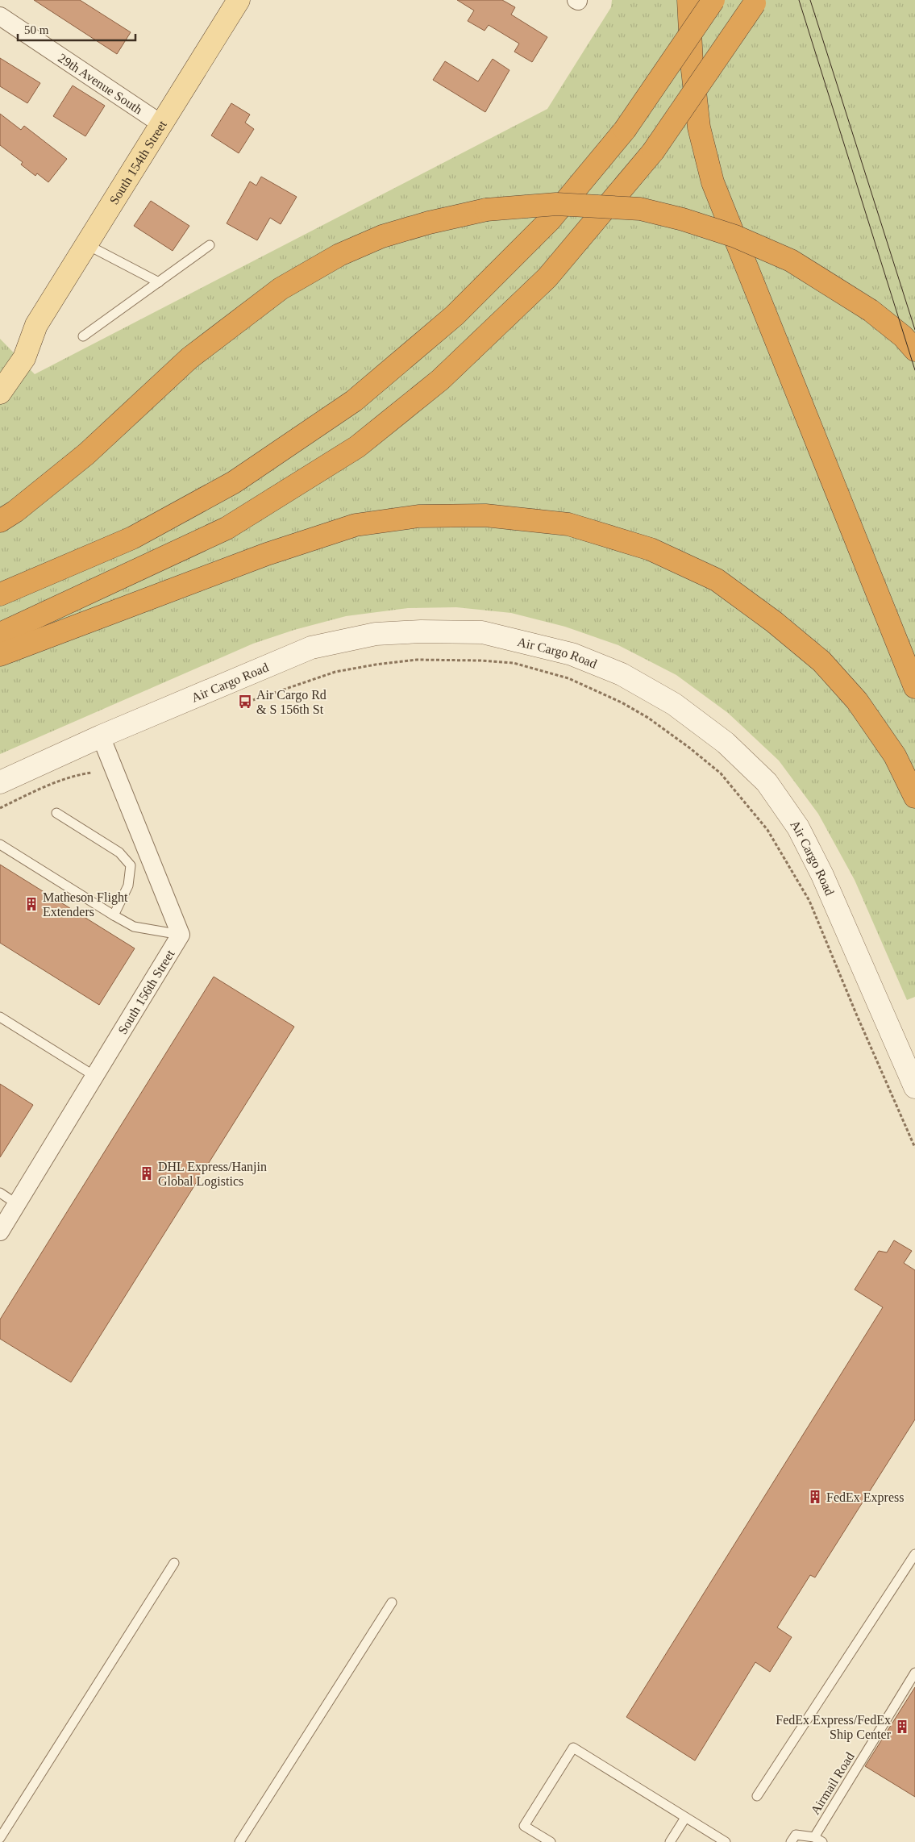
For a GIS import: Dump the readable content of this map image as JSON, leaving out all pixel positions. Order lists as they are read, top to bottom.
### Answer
{
  "streets": {
    "main road": ["South 154th Street"],
    "street": ["29th Avenue South", "Air Cargo Road", "South 156th Street"],
    "lane": ["Airmail Road"]
  },
  "crossings": [
    ["29th Avenue South", "South 154th Street"],
    ["Air Cargo Road", "South 156th Street"]
  ],
  "places": {
    "bus stop": ["Air Cargo Rd & S 156th St"],
    "building": [
      "Matheson Flight Extenders",
      "DHL Express/Hanjin Global Logistics",
      "FedEx Express",
      "FedEx Express/FedEx Ship Center"
    ]
  },
  "scale_bar": "50 m"
}
